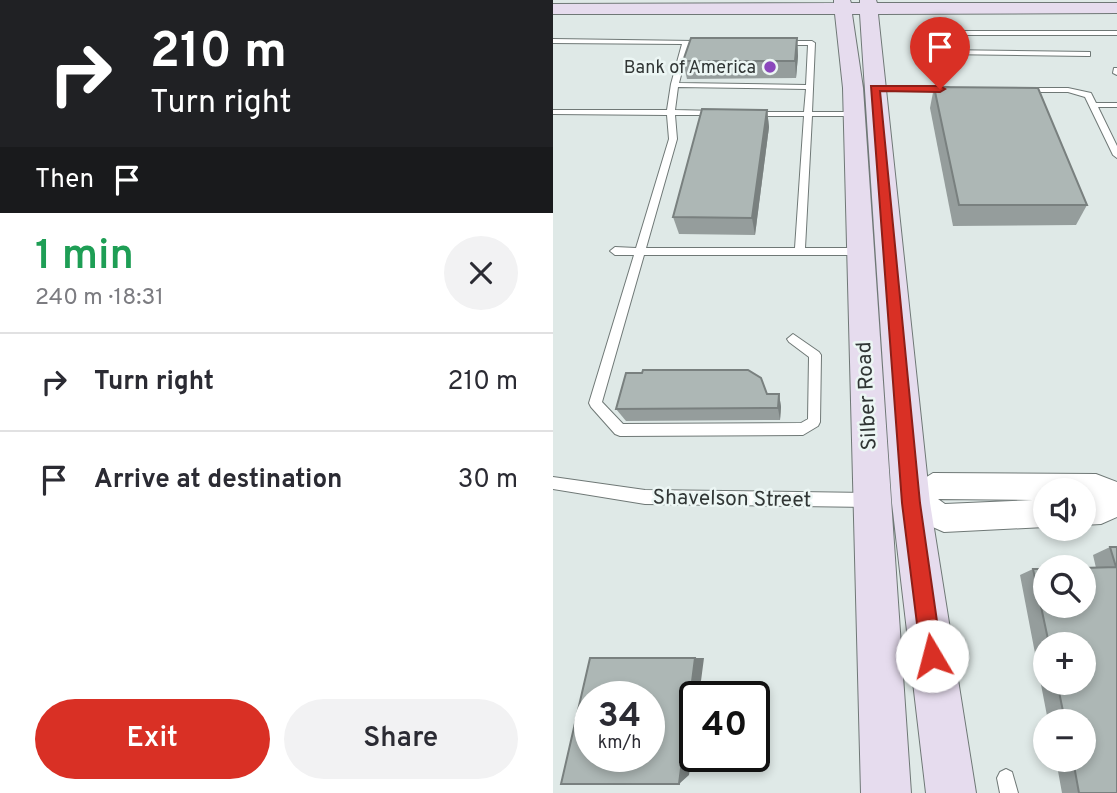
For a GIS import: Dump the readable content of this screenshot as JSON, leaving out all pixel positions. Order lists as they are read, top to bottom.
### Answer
{
  "streets": {
    "street": ["Silber Road", "Shavelson Street"]
  },
  "crossings": [
    ["Silber Road", "Shavelson Street"]
  ],
  "places": ["Bank of America"],
  "page": {
    "turn": ["210 m", "Turn right"],
    "then": "Then",
    "heading": ["1 min", "240 m · 18:31"],
    "list": [
      {
        "name": "Turn right",
        "value": "210 m"
      },
      {
        "name": "Arrive at destination",
        "value": "30 m"
      }
    ],
    "map_buttons": ["+", "−"],
    "speed": "34 km/h",
    "limit": "40",
    "buttons": ["Exit", "Share"]
  }
}
